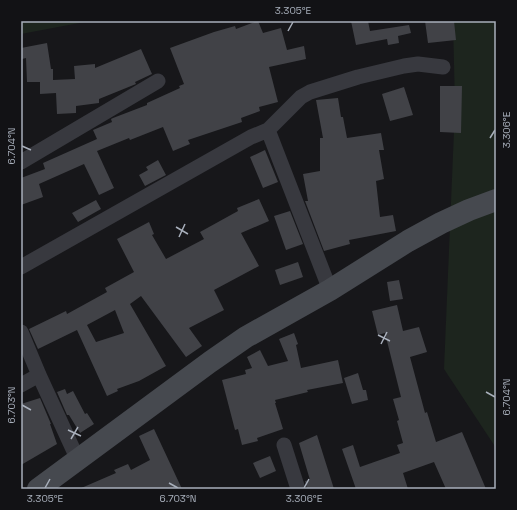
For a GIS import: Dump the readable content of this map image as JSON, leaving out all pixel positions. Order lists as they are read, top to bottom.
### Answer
{
  "coordinates": [
    "3.305°E",
    "3.306°E",
    "6.704°N",
    "6.703°N"
  ]
}
